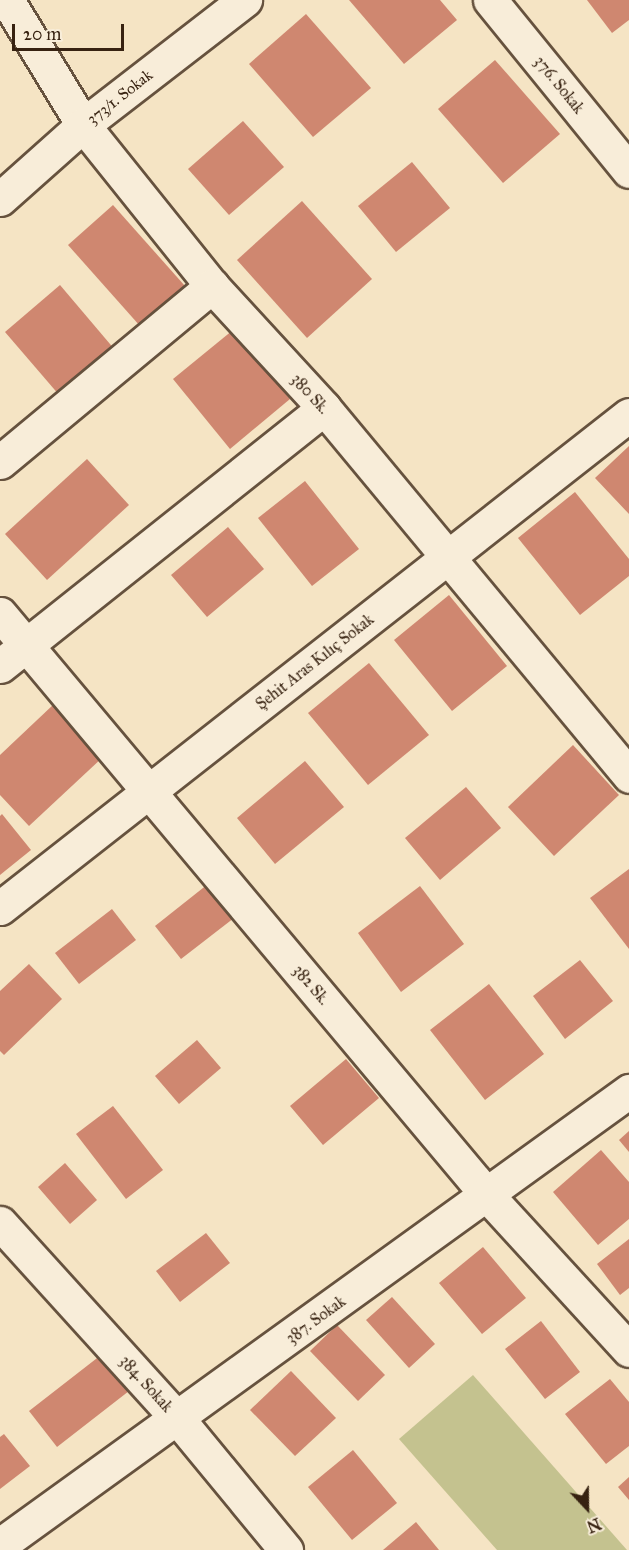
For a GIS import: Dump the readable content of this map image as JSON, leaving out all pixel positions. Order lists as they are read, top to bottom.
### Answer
{
  "streets": {
    "street": [
      "376. Sokak",
      "373/1. Sokak",
      "380 Sk.",
      "Şehit Aras Kılıç Sokak",
      "382 Sk.",
      "387. Sokak",
      "384. Sokak"
    ]
  },
  "crossings": [
    ["373/1. Sokak", "380 Sk."],
    ["380 Sk.", "Şehit Aras Kılıç Sokak"],
    ["Şehit Aras Kılıç Sokak", "382 Sk."],
    ["382 Sk.", "387. Sokak"],
    ["387. Sokak", "384. Sokak"]
  ],
  "scale_bar": "20 m",
  "north": "bottom"
}
